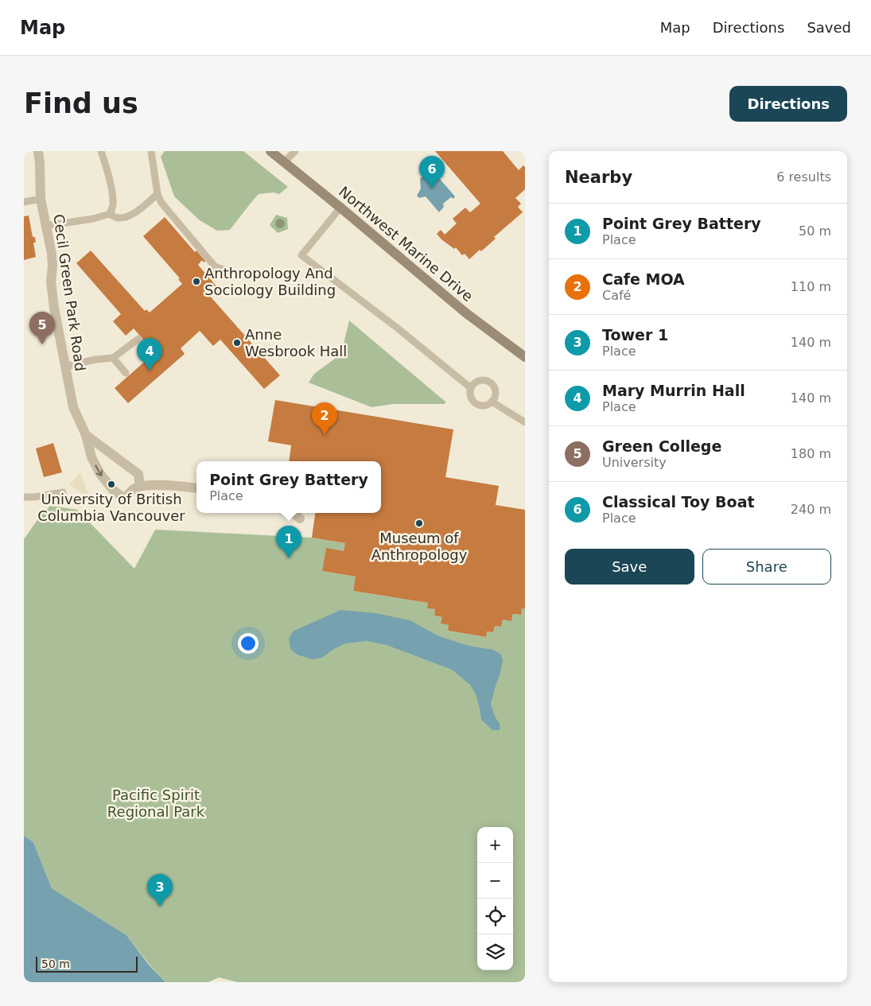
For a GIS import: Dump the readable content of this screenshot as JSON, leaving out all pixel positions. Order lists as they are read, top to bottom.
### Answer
{
  "streets": {
    "street": ["Northwest Marine Drive", "Cecil Green Park Road"]
  },
  "parks": ["Pacific Spirit Regional Park"],
  "places": [
    "Anthropology And Sociology Building",
    "Anne Wesbrook Hall",
    "University of British Columbia Vancouver",
    "Museum of Anthropology"
  ],
  "scale_bar": "50 m",
  "page": {
    "header": "Map",
    "nav": ["Map", "Directions", "Saved"],
    "buttons": [
      "Directions",
      ["Save", "Share"]
    ],
    "title": "Find us",
    "heading": ["Nearby", "6 results"],
    "pins": [
      "6",
      "5",
      "4",
      "2",
      "1",
      "3"
    ],
    "list": [
      {
        "mark": "1",
        "name": "Point Grey Battery",
        "note": "Place",
        "value": "50 m"
      },
      {
        "mark": "2",
        "name": "Cafe MOA",
        "note": "Café",
        "value": "110 m"
      },
      {
        "mark": "3",
        "name": "Tower 1",
        "note": "Place",
        "value": "140 m"
      },
      {
        "mark": "4",
        "name": "Mary Murrin Hall",
        "note": "Place",
        "value": "140 m"
      },
      {
        "mark": "5",
        "name": "Green College",
        "note": "University",
        "value": "180 m"
      },
      {
        "mark": "6",
        "name": "Classical Toy Boat",
        "note": "Place",
        "value": "240 m"
      }
    ],
    "popup": ["Point Grey Battery", "Place"],
    "map_buttons": ["+", "−"],
    "scale": "50 m"
  }
}
